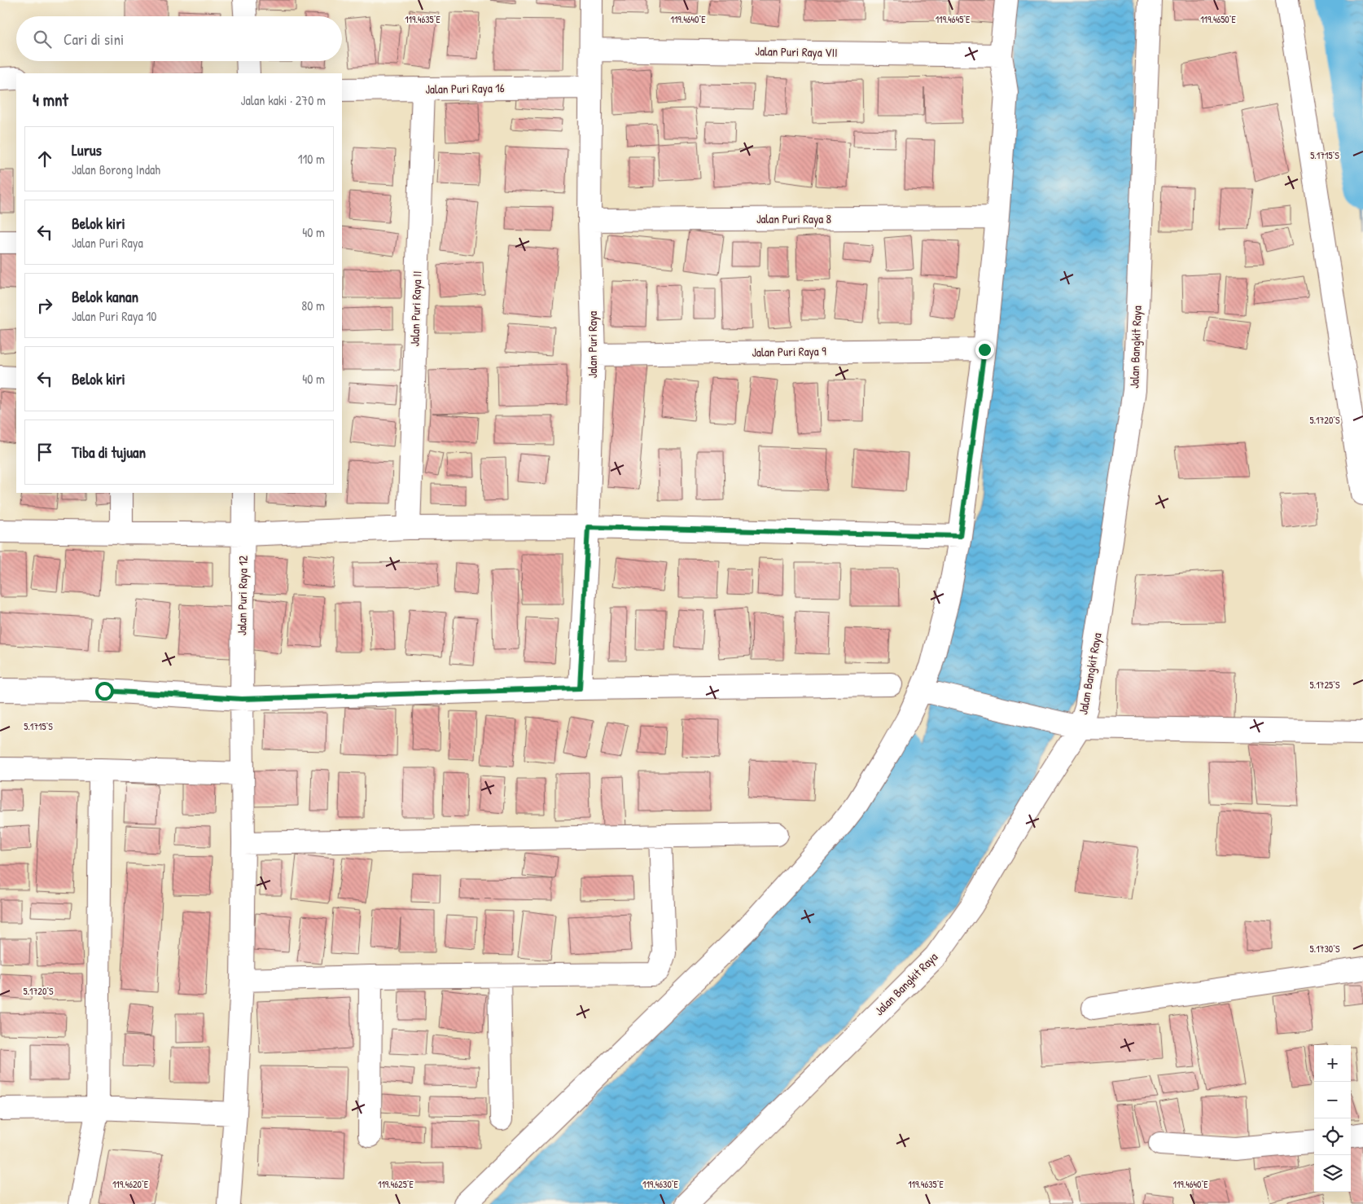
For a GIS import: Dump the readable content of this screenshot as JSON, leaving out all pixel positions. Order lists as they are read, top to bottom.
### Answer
{
  "streets": {
    "street": [
      "Jalan Puri Raya VII",
      "Jalan Puri Raya 16",
      "Jalan Puri Raya 8",
      "Jalan Puri Raya II",
      "Jalan Puri Raya",
      "Jalan Bangkit Raya",
      "Jalan Puri Raya 9",
      "Jalan Puri Raya 12"
    ]
  },
  "crossings": [
    ["Jalan Puri Raya VII", "Jalan Puri Raya"],
    ["Jalan Puri Raya 16", "Jalan Puri Raya II"],
    ["Jalan Puri Raya 16", "Jalan Puri Raya"],
    ["Jalan Puri Raya 8", "Jalan Puri Raya"],
    ["Jalan Puri Raya", "Jalan Puri Raya 9"]
  ],
  "page": {
    "search": "Cari di sini",
    "heading": ["4 mnt", "Jalan kaki · 270 m"],
    "list": [
      ["Lurus", "Jalan Borong Indah", "110 m"],
      ["Belok kiri", "Jalan Puri Raya", "40 m"],
      ["Belok kanan", "Jalan Puri Raya 10", "80 m"],
      ["Belok kiri", "40 m"],
      "Tiba di tujuan"
    ],
    "map_buttons": ["+", "−"]
  },
  "coordinates": [
    "119.4635°E",
    "119.4640°E",
    "119.4645°E",
    "119.4650°E",
    "5.1715°S",
    "5.1720°S",
    "5.1725°S",
    "5.1730°S",
    "119.4620°E",
    "119.4625°E",
    "119.4630°E"
  ]
}
